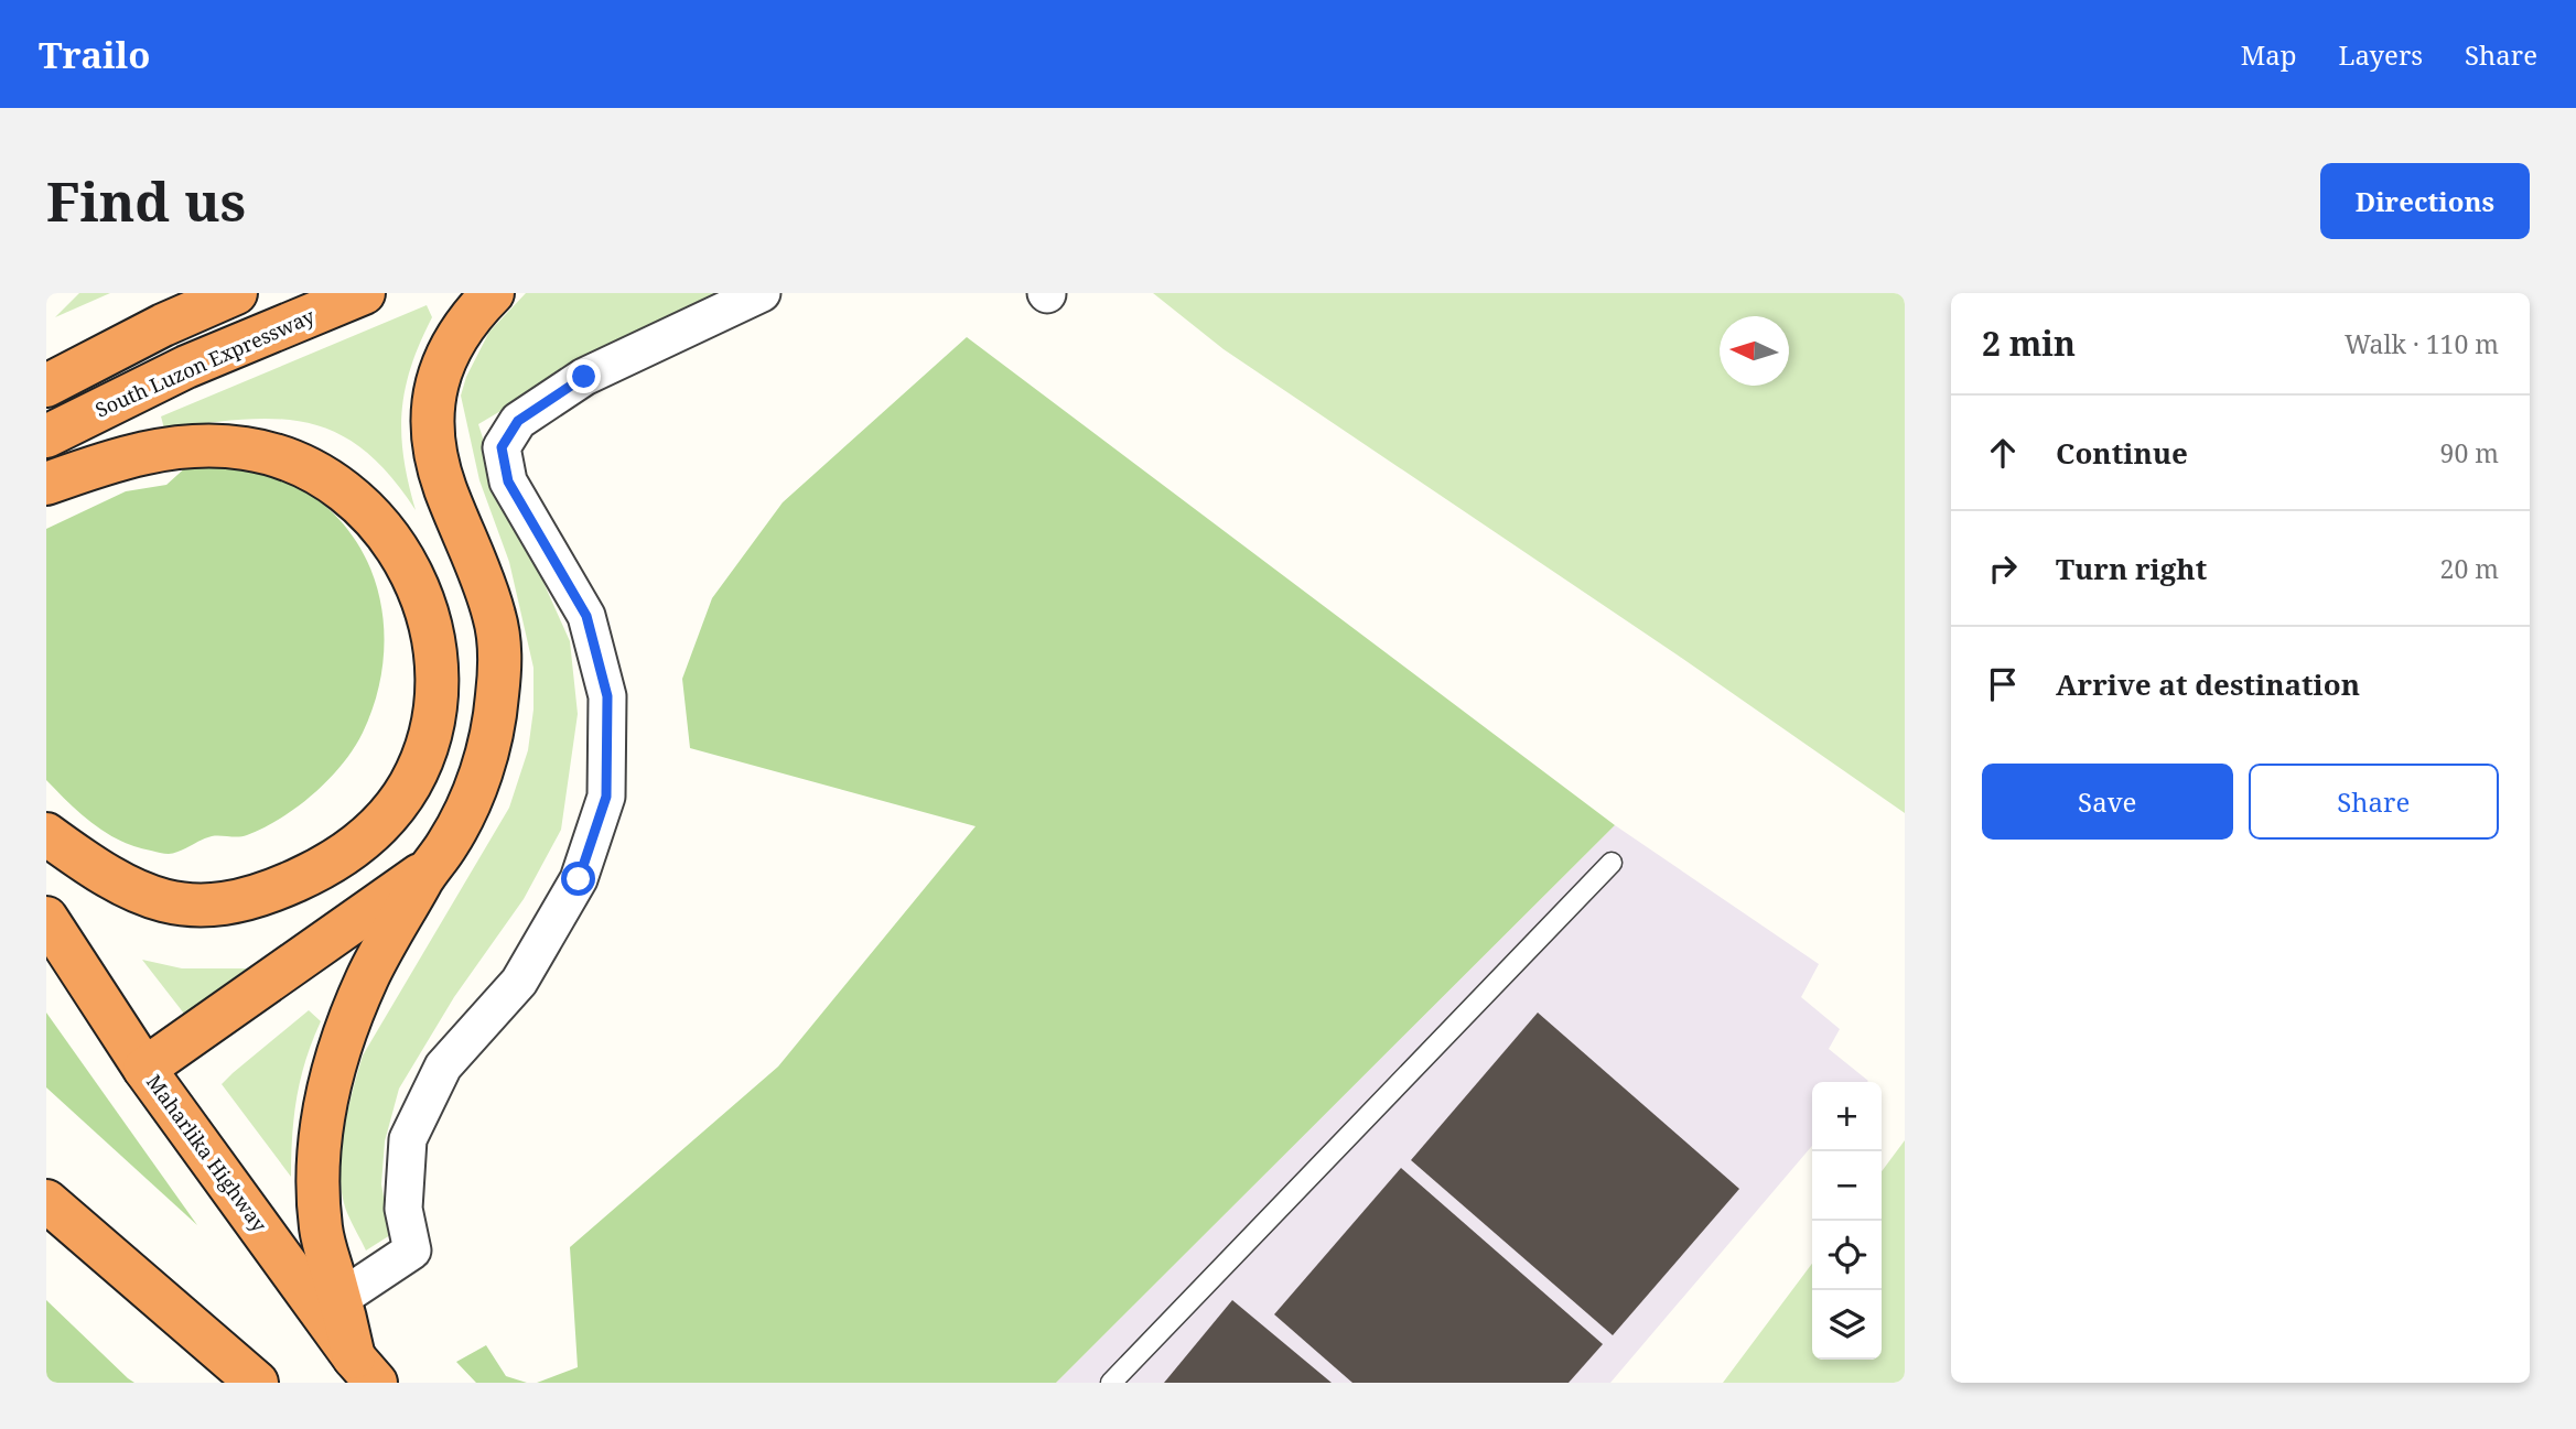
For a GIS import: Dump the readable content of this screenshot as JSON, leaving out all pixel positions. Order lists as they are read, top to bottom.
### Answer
{
  "streets": {
    "highway": ["South Luzon Expressway", "Maharlika Highway"]
  },
  "north": "left",
  "page": {
    "header": "Trailo",
    "nav": ["Map", "Layers", "Share"],
    "buttons": [
      "Directions",
      ["Save", "Share"]
    ],
    "title": "Find us",
    "heading": ["2 min", "Walk · 110 m"],
    "list": [
      ["Continue", "90 m"],
      ["Turn right", "20 m"],
      "Arrive at destination"
    ],
    "map_buttons": ["+", "−"]
  }
}
